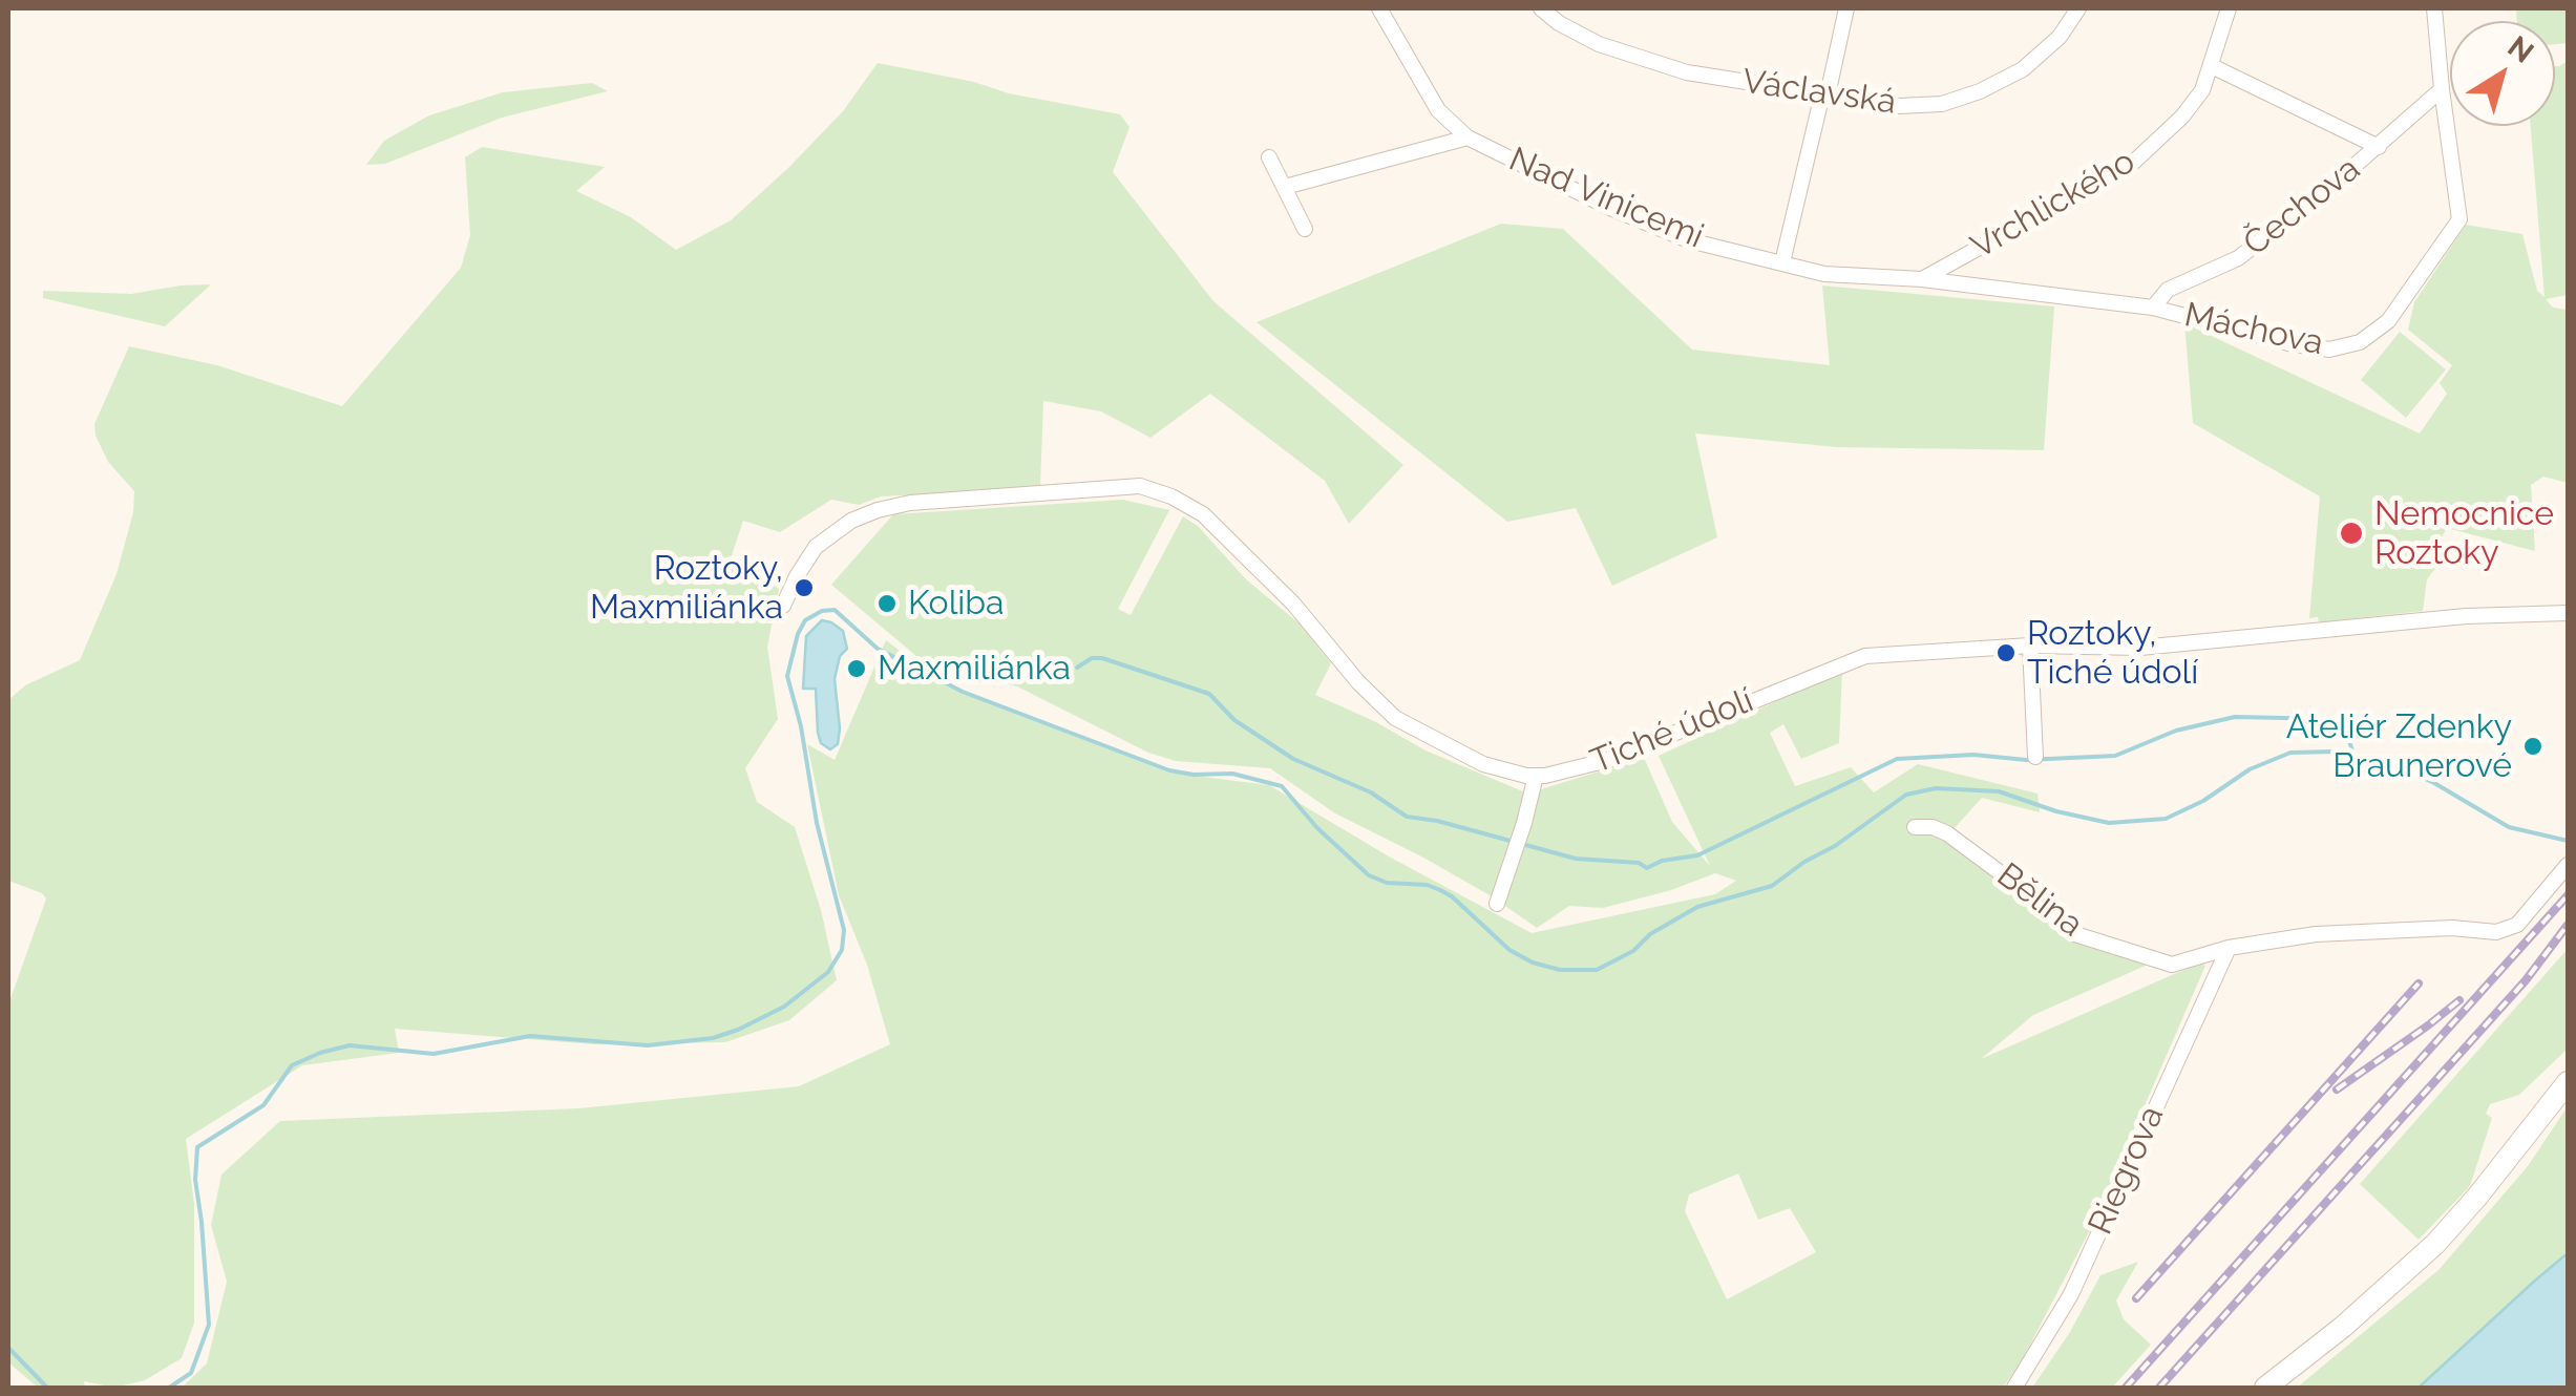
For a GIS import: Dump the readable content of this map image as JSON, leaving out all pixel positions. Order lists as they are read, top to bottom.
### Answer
{
  "streets": {
    "street": [
      "Václavská",
      "Nad Vinicemi",
      "Vrchlického",
      "Čechova",
      "Máchova",
      "Tiché údolí",
      "Bělina",
      "Riegrova"
    ]
  },
  "crossings": [
    ["Nad Vinicemi", "Vrchlického"],
    ["Nad Vinicemi", "Čechova"],
    ["Nad Vinicemi", "Máchova"],
    ["Čechova", "Máchova"],
    ["Bělina", "Riegrova"]
  ],
  "places": [
    "Nemocnice Roztoky",
    "Roztoky, Maxmiliánka",
    "Koliba",
    "Roztoky, Tiché údolí",
    "Maxmiliánka",
    "Ateliér Zdenky Braunerové"
  ],
  "north": "top right"
}
